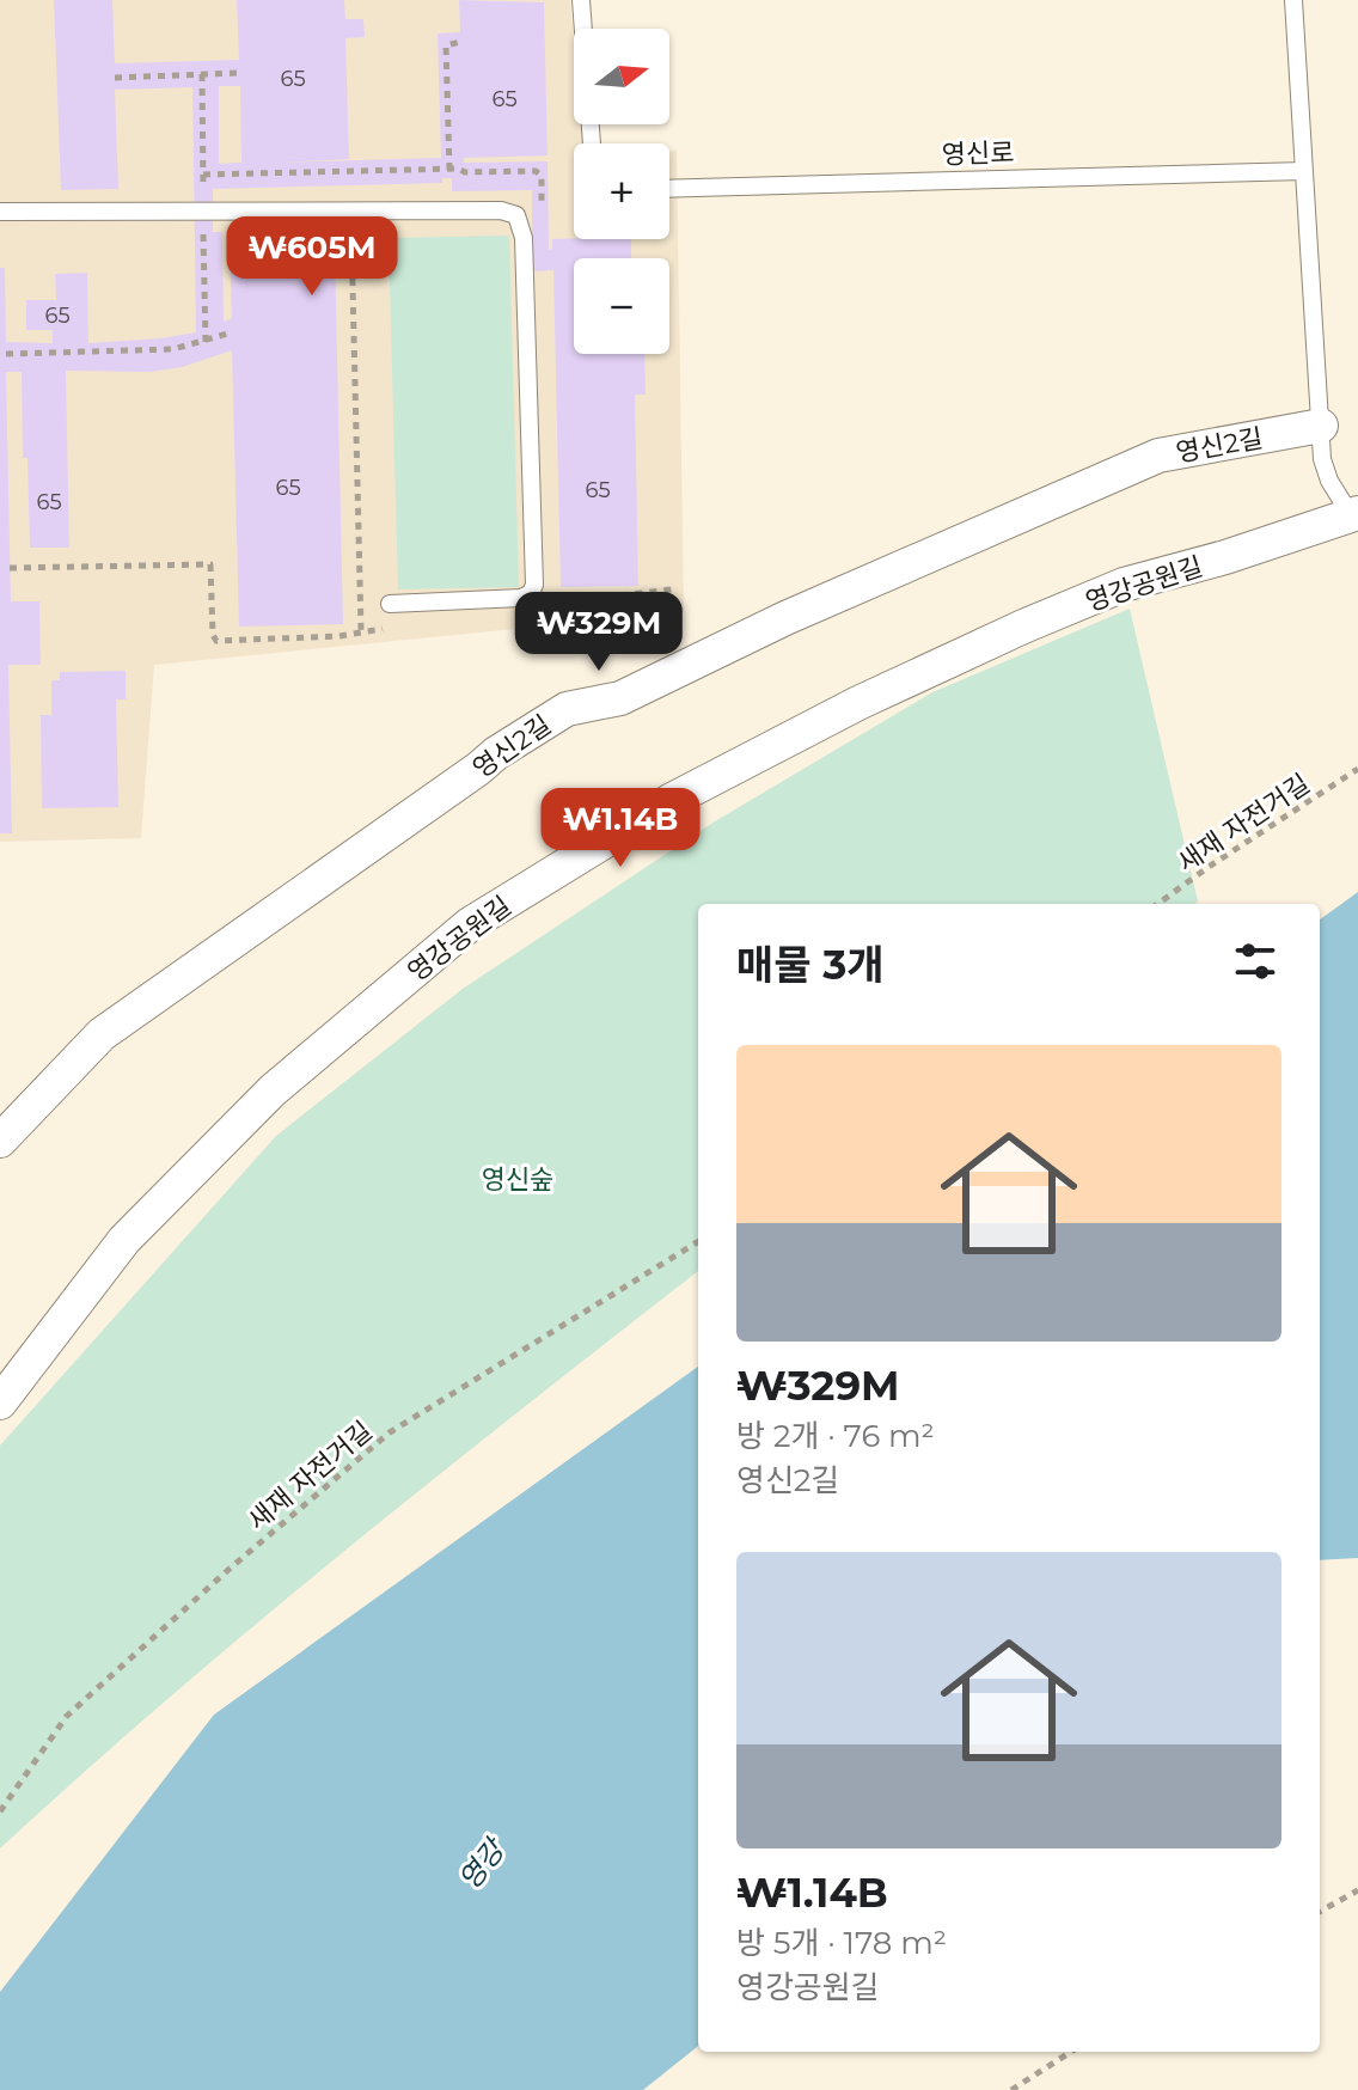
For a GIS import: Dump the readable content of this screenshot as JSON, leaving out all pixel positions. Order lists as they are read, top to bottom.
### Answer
{
  "streets": {
    "street": ["영신2길", "영강공원길"],
    "lane": ["영신로"],
    "path": ["새재 자전거길"]
  },
  "water": ["영강"],
  "parks": ["영신숲"],
  "house_numbers": [
    "65",
    "65",
    "65",
    "65",
    "65",
    "65"
  ],
  "north": "right",
  "page": {
    "map_buttons": ["+", "−"],
    "price": ["₩605M", "₩329M", "₩1.14B"],
    "heading": "매물 3개",
    "list": [
      {
        "name": "₩329M",
        "note": "방 2개 · 76 m² · 영신2길"
      },
      {
        "name": "₩1.14B",
        "note": "방 5개 · 178 m² · 영강공원길"
      }
    ]
  }
}
